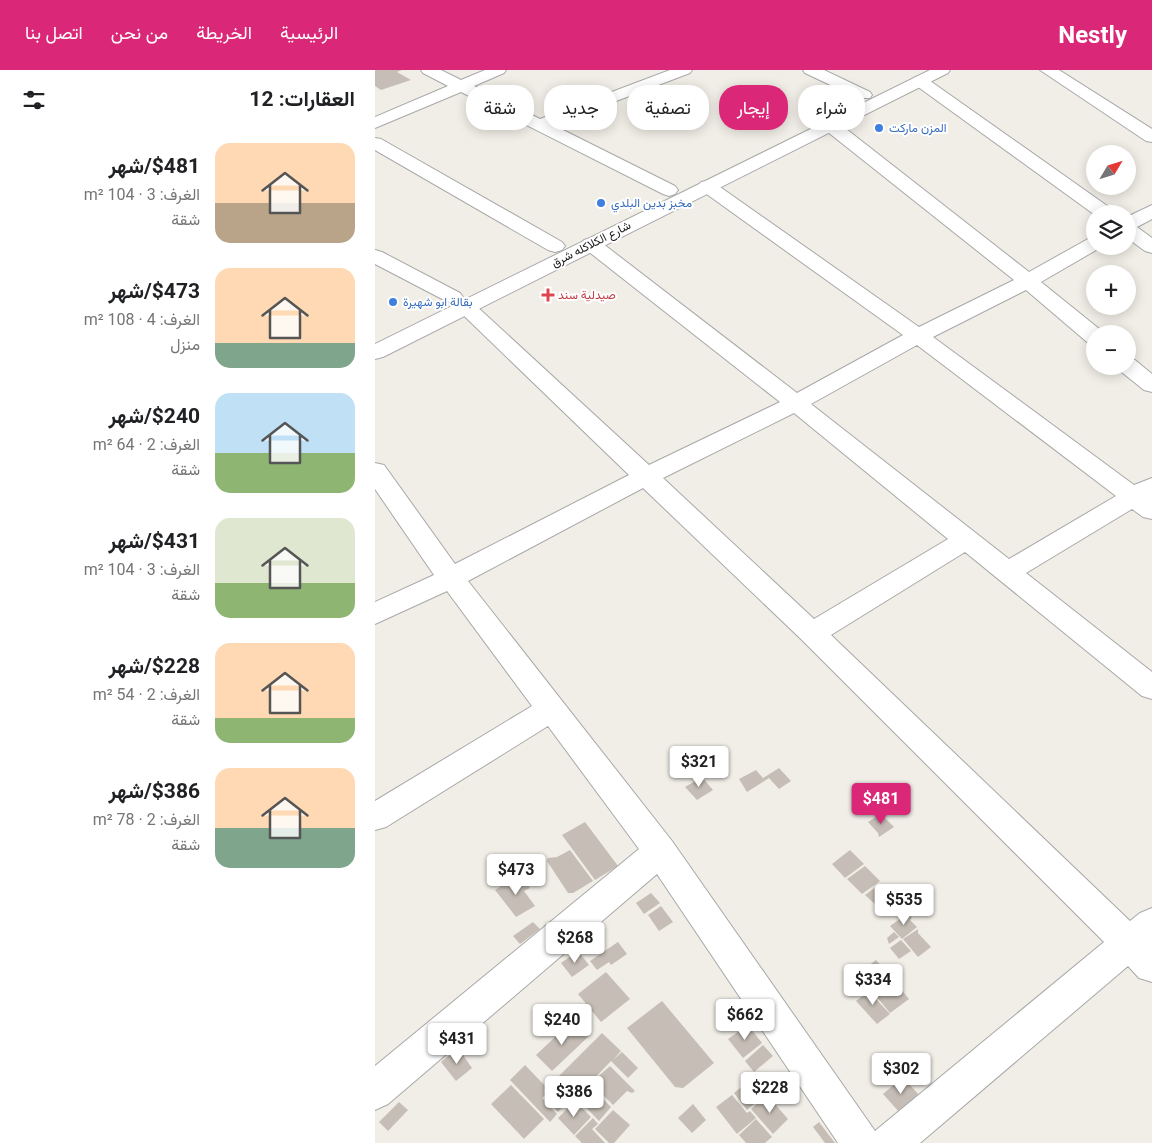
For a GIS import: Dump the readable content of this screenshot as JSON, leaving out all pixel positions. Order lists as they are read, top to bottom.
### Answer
{
  "streets": {
    "street": ["شارع الكلاكله شرق"]
  },
  "places": {
    "other": ["المزن ماركت", "مخبز بدين البلدي", "بقالة ابو شهيرة"],
    "health": ["صيدلية سند"]
  },
  "north": "top right",
  "page": {
    "header": "Nestly",
    "nav": [
      "الرئيسية",
      "الخريطة",
      "من نحن",
      "اتصل بنا"
    ],
    "heading": "العقارات: 12",
    "chip": [
      "شراء",
      "إيجار",
      "تصفية",
      "جديد",
      "شقة"
    ],
    "list": [
      {
        "name": "$481/شهر",
        "note": "الغرف: 3 · 104 m² · شقة"
      },
      {
        "name": "$473/شهر",
        "note": "الغرف: 4 · 108 m² · منزل"
      },
      {
        "name": "$240/شهر",
        "note": "الغرف: 2 · 64 m² · شقة"
      },
      {
        "name": "$431/شهر",
        "note": "الغرف: 3 · 104 m² · شقة"
      },
      {
        "name": "$228/شهر",
        "note": "الغرف: 2 · 54 m² · شقة"
      },
      {
        "name": "$386/شهر",
        "note": "الغرف: 2 · 78 m² · شقة"
      }
    ],
    "map_buttons": ["+", "−"],
    "price": [
      "$321",
      "$481",
      "$473",
      "$535",
      "$268",
      "$334",
      "$662",
      "$240",
      "$431",
      "$302",
      "$228",
      "$386"
    ]
  }
}
